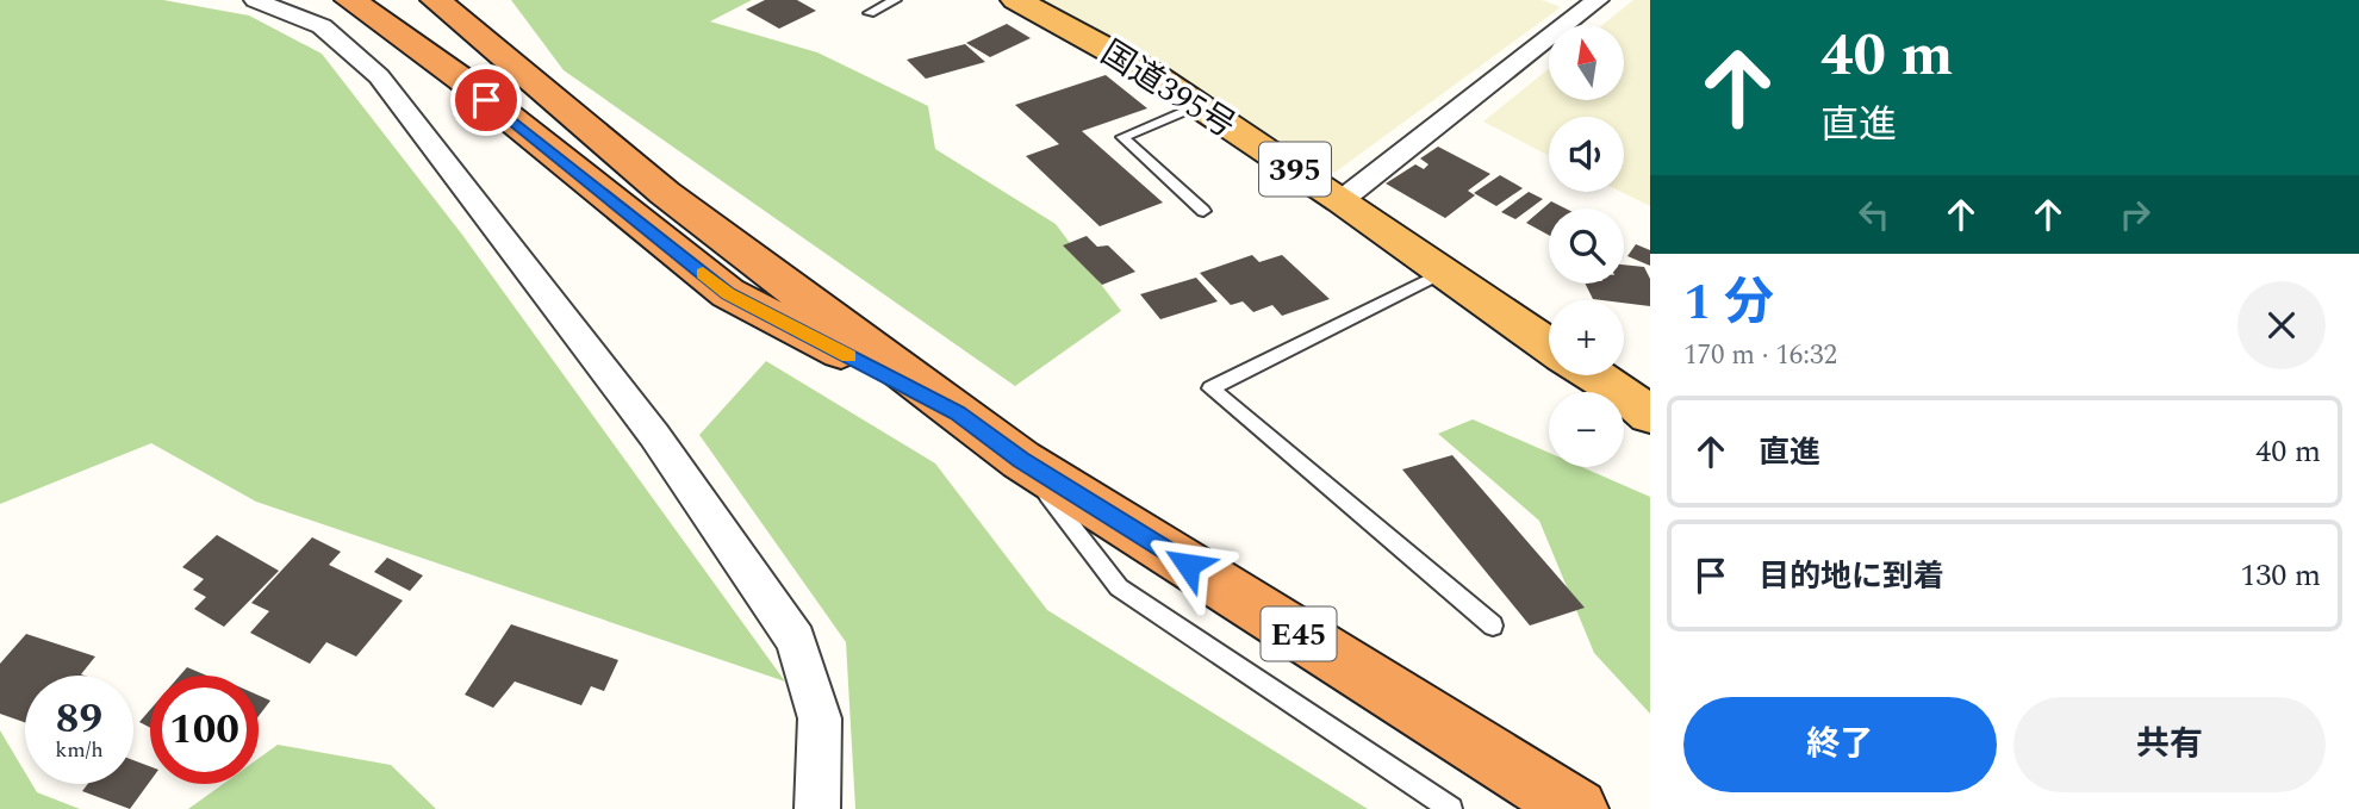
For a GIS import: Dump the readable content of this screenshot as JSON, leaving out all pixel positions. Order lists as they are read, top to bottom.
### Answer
{
  "streets": {
    "highway": ["国道395号", "395", "E45"]
  },
  "north": "top",
  "page": {
    "turn": ["40 m", "直進"],
    "map_buttons": ["+", "−"],
    "heading": ["1 分", "170 m · 16:32"],
    "list": [
      {
        "name": "直進",
        "value": "40 m"
      },
      {
        "name": "目的地に到着",
        "value": "130 m"
      }
    ],
    "speed": "89 km/h",
    "limit": "100",
    "buttons": ["終了", "共有"]
  }
}
